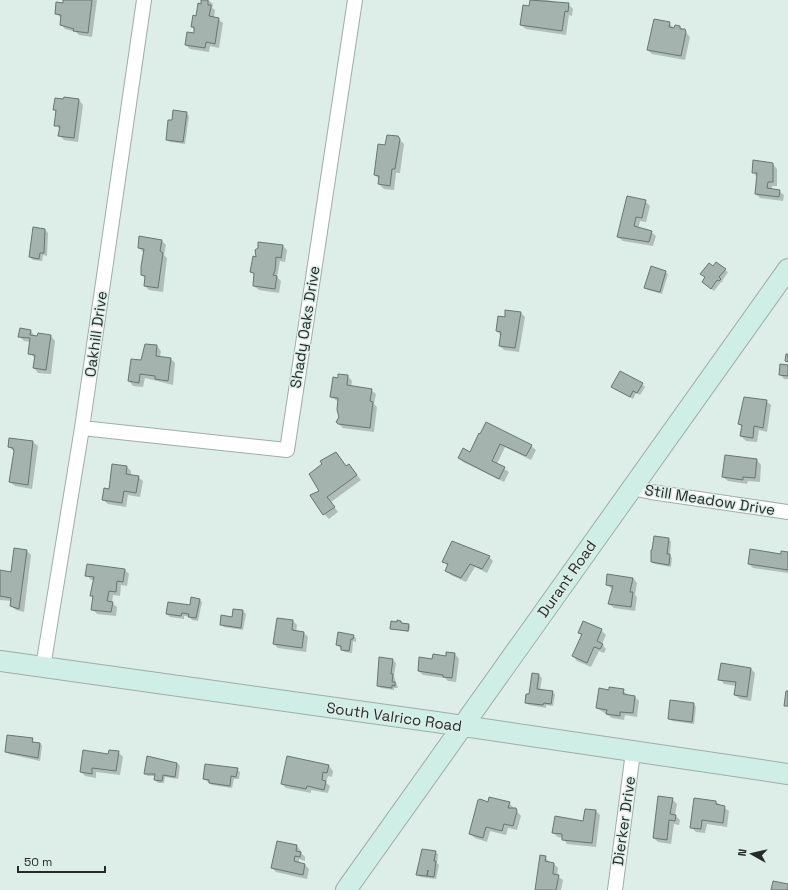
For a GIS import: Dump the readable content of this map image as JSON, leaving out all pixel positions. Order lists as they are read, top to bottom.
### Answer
{
  "streets": {
    "street": [
      "Shady Oaks Drive",
      "Oakhill Drive",
      "Still Meadow Drive",
      "Durant Road",
      "South Valrico Road",
      "Dierker Drive"
    ]
  },
  "crossings": [
    ["Shady Oaks Drive", "Oakhill Drive"],
    ["Oakhill Drive", "South Valrico Road"],
    ["Still Meadow Drive", "Durant Road"],
    ["Durant Road", "South Valrico Road"],
    ["South Valrico Road", "Dierker Drive"]
  ],
  "scale_bar": "50 m",
  "north": "left"
}
